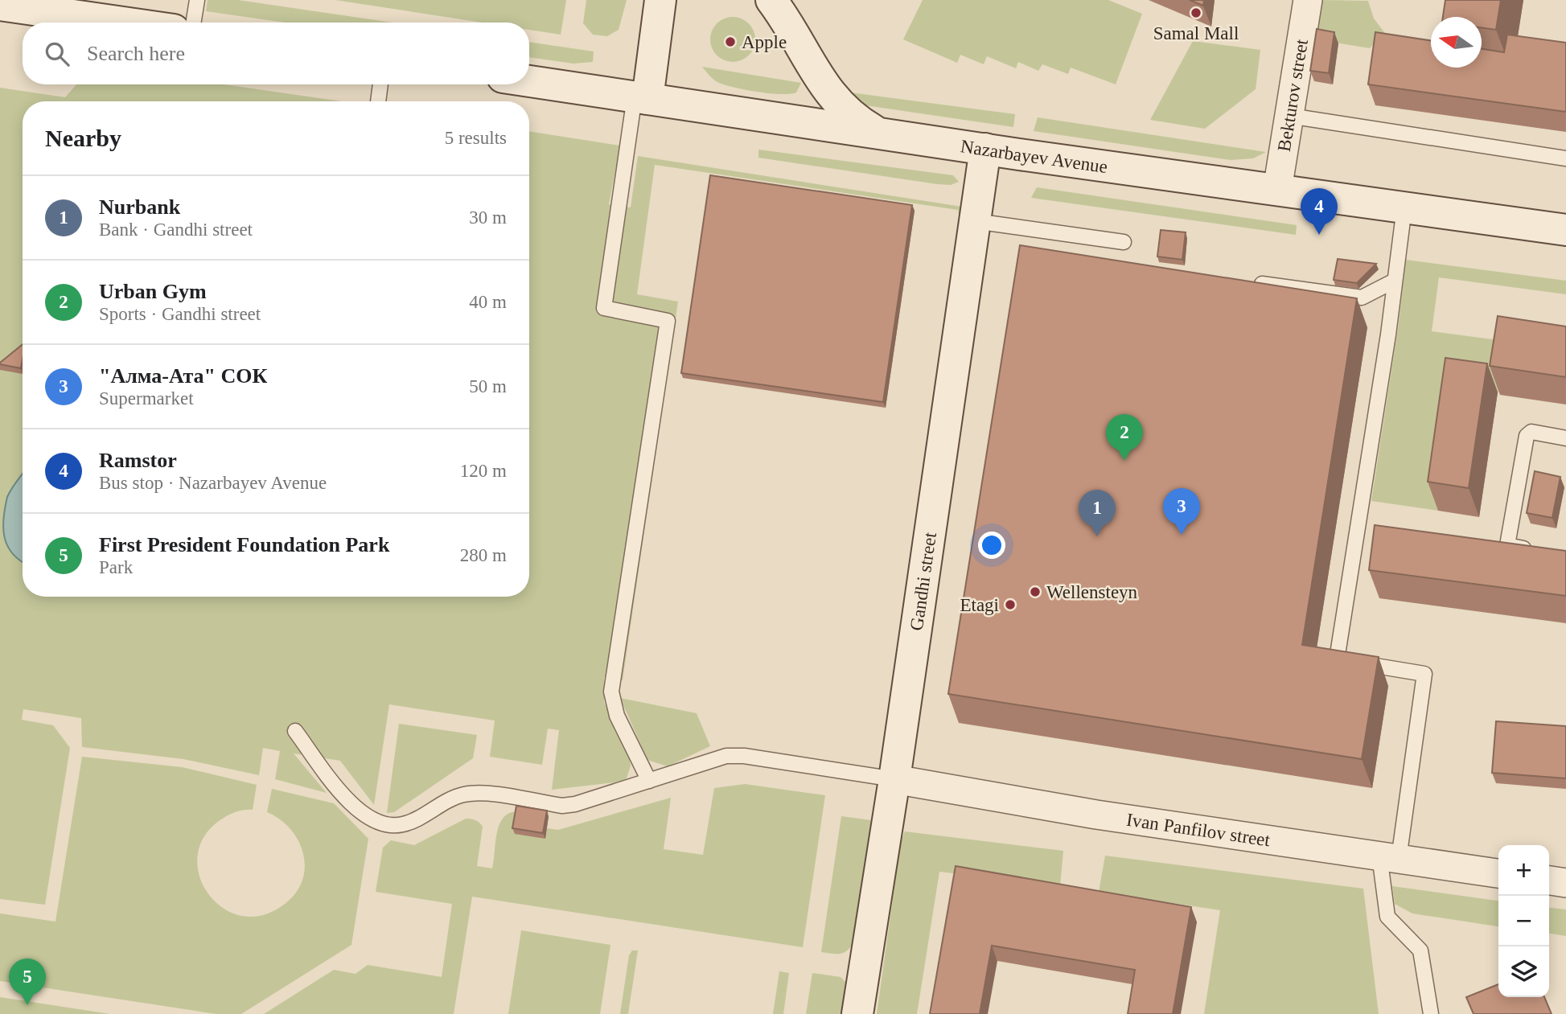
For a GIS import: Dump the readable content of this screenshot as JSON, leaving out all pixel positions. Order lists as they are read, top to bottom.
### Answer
{
  "streets": {
    "main road": ["Nazarbayev Avenue", "Gandhi street"],
    "street": ["Bekturov street", "Ivan Panfilov street"]
  },
  "crossings": [
    ["Bekturov street", "Nazarbayev Avenue"],
    ["Nazarbayev Avenue", "Gandhi street"],
    ["Gandhi street", "Ivan Panfilov street"]
  ],
  "places": [
    "Samal Mall",
    "Apple",
    "Wellensteyn",
    "Etagi"
  ],
  "north": "left",
  "page": {
    "search": "Search here",
    "heading": ["Nearby", "5 results"],
    "list": [
      {
        "mark": "1",
        "name": "Nurbank",
        "note": "Bank · Gandhi street",
        "value": "30 m"
      },
      {
        "mark": "2",
        "name": "Urban Gym",
        "note": "Sports · Gandhi street",
        "value": "40 m"
      },
      {
        "mark": "3",
        "name": "\"Алма-Ата\" СОК",
        "note": "Supermarket",
        "value": "50 m"
      },
      {
        "mark": "4",
        "name": "Ramstor",
        "note": "Bus stop · Nazarbayev Avenue",
        "value": "120 m"
      },
      {
        "mark": "5",
        "name": "First President Foundation Park",
        "note": "Park",
        "value": "280 m"
      }
    ],
    "pins": [
      "4",
      "2",
      "3",
      "1",
      "5"
    ],
    "map_buttons": ["+", "−"]
  }
}
